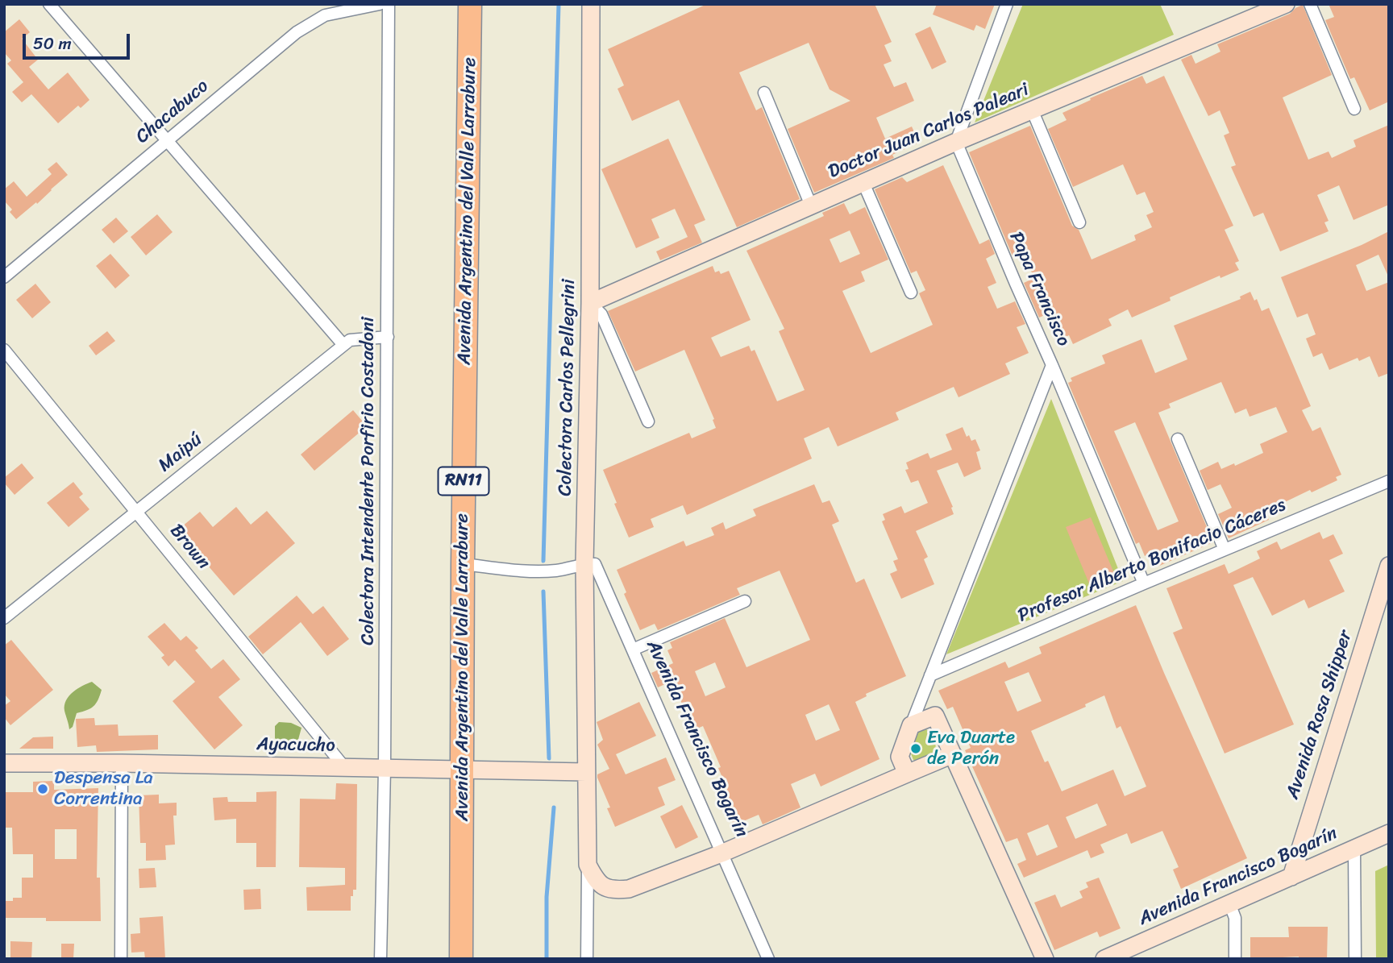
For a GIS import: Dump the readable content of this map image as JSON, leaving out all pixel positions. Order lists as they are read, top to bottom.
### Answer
{
  "streets": {
    "highway": ["Avenida Argentino del Valle Larrabure", "RN11"],
    "street": [
      "Chacabuco",
      "Doctor Juan Carlos Paleari",
      "Papa Francisco",
      "Colectora Carlos Pellegrini",
      "Maipú",
      "Colectora Intendente Porfirio Costadoni",
      "Brown",
      "Profesor Alberto Bonifacio Cáceres",
      "Avenida Rosa Shipper",
      "Avenida Francisco Bogarín",
      "Ayacucho"
    ]
  },
  "crossings": [
    ["Doctor Juan Carlos Paleari", "Papa Francisco"],
    ["Doctor Juan Carlos Paleari", "Colectora Carlos Pellegrini"],
    ["Avenida Argentino del Valle Larrabure", "Ayacucho"],
    ["Papa Francisco", "Profesor Alberto Bonifacio Cáceres"],
    ["Colectora Carlos Pellegrini", "Avenida Francisco Bogarín"],
    ["Colectora Carlos Pellegrini", "Ayacucho"],
    ["Maipú", "Colectora Intendente Porfirio Costadoni"],
    ["Maipú", "Brown"],
    ["Colectora Intendente Porfirio Costadoni", "Ayacucho"],
    ["Brown", "Ayacucho"],
    ["Avenida Rosa Shipper", "Avenida Francisco Bogarín"]
  ],
  "places": ["Eva Duarte de Perón", "Despensa La Correntina"],
  "scale_bar": "50 m"
}
